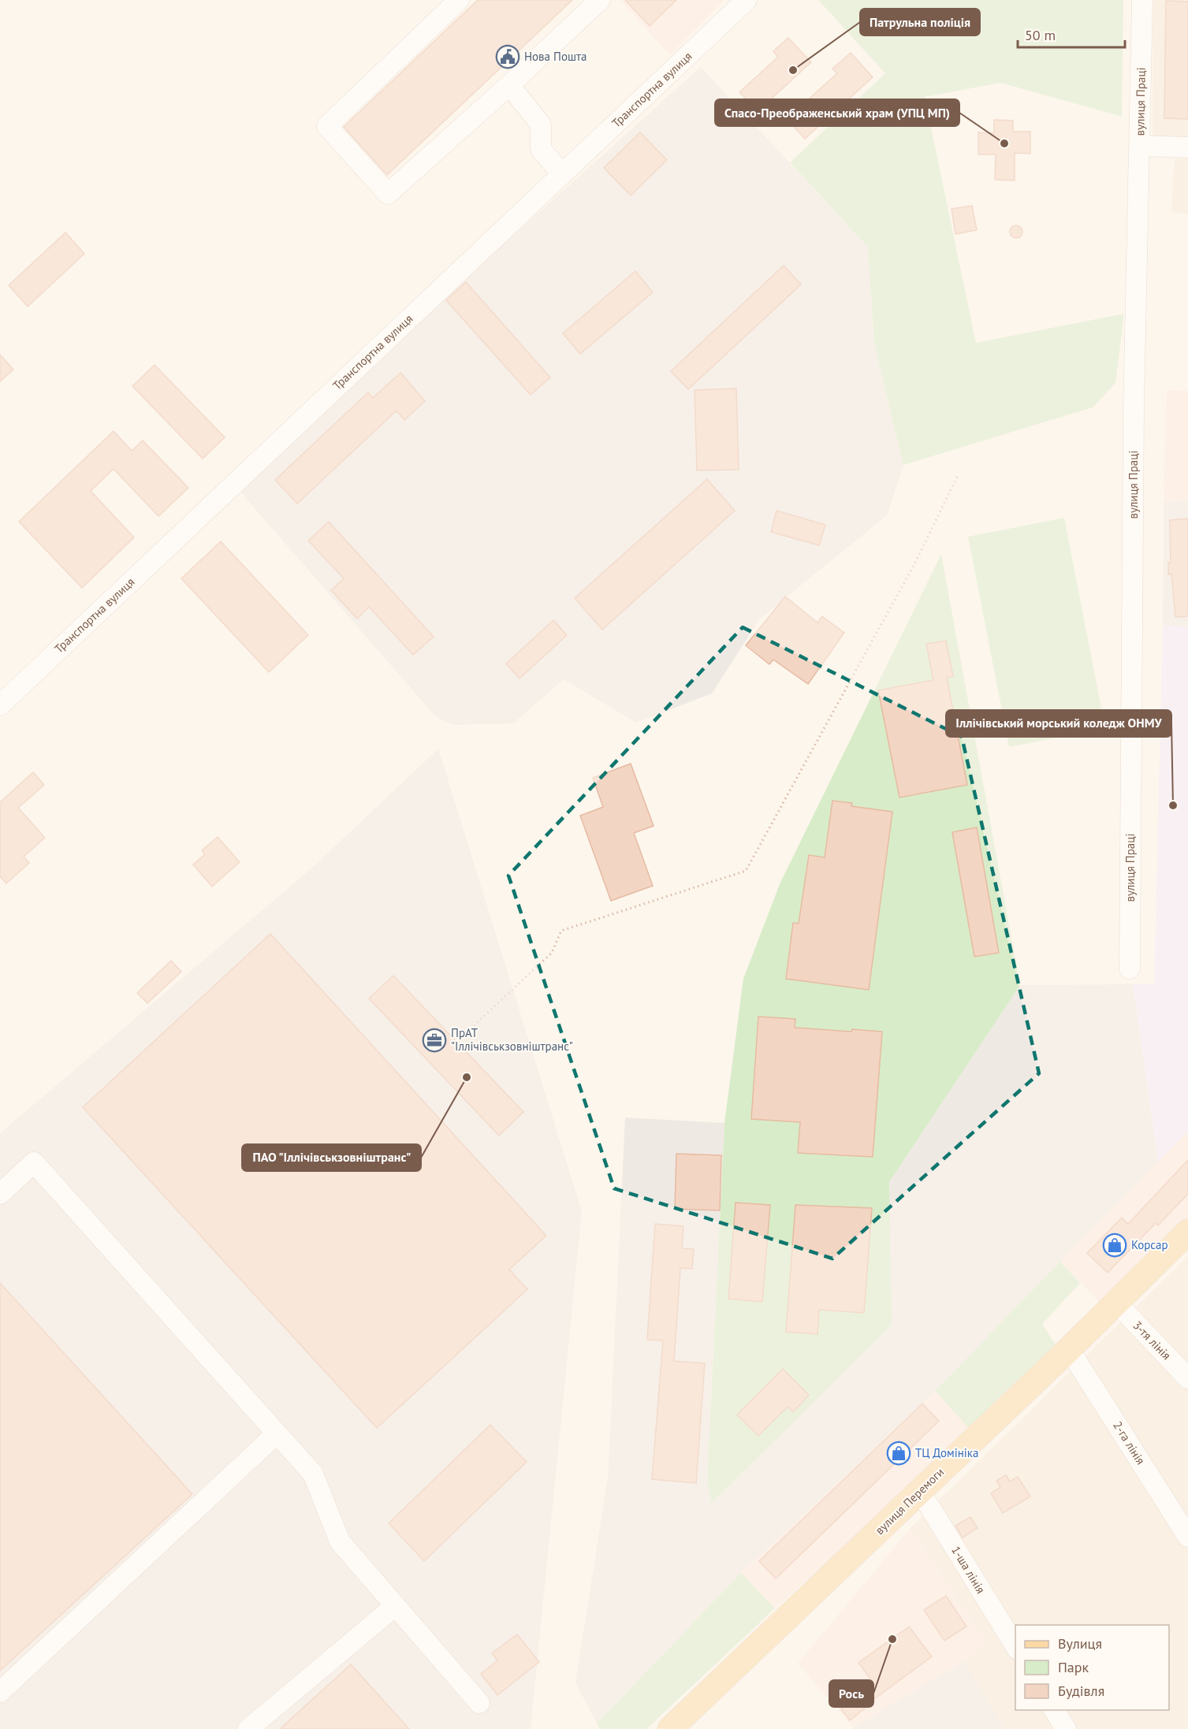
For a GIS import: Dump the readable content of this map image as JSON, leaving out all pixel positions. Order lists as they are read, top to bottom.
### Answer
{
  "streets": {
    "main road": ["вулиця Перемоги"],
    "street": [
      "Транспортна вулиця",
      "вулиця Праці",
      "3-тя лінія",
      "2-га лінія",
      "1-ша лінія"
    ]
  },
  "crossings": [
    ["3-тя лінія", "вулиця Перемоги"],
    ["2-га лінія", "вулиця Перемоги"],
    ["вулиця Перемоги", "1-ша лінія"]
  ],
  "places": {
    "public building": ["Нова Пошта"],
    "other": [
      "Патрульна поліція",
      "Спасо-Преображенський храм (УПЦ МП)",
      "Іллічівський морський коледж ОНМУ",
      "ПАО \"Іллічівськзовніштранс\"",
      "Рось"
    ],
    "office": ["ПрАТ \"Іллічівськзовніштранс\""],
    "shop": ["Корсар", "ТЦ Домініка"]
  },
  "legend": ["Вулиця", "Парк", "Будівля"],
  "scale_bar": "50 m"
}
